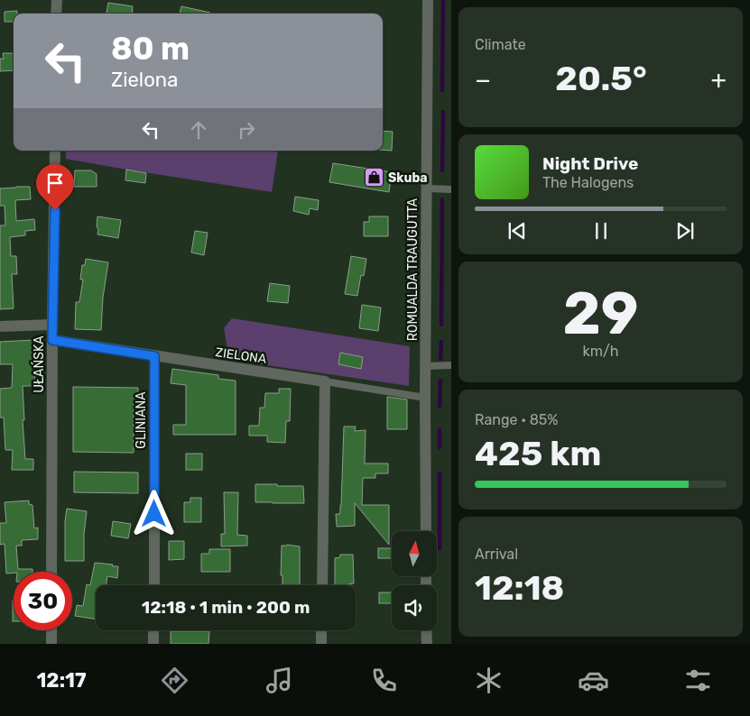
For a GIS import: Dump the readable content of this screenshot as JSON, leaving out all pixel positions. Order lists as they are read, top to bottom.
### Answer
{
  "streets": {
    "street": [
      "ROMUALDA TRAUGUTTA",
      "ZIELONA",
      "UŁAŃSKA",
      "GLINIANA"
    ]
  },
  "crossings": [
    ["ROMUALDA TRAUGUTTA", "ZIELONA"],
    ["ZIELONA", "UŁAŃSKA"],
    ["ZIELONA", "GLINIANA"]
  ],
  "places": {
    "shop": ["Skuba"]
  },
  "north": "top",
  "page": {
    "tile": [
      "Climate",
      ["29", "km/h"],
      ["Range · 85%", "425 km"],
      ["Arrival", "12:18"]
    ],
    "turn": ["80 m", "Zielona"],
    "heat": ["−", "20.5°", "+"],
    "song": ["Night Drive", "The Halogens"],
    "limit": "30",
    "trip": "12:18 · 1 min · 200 m",
    "tabs": "12:17"
  }
}
